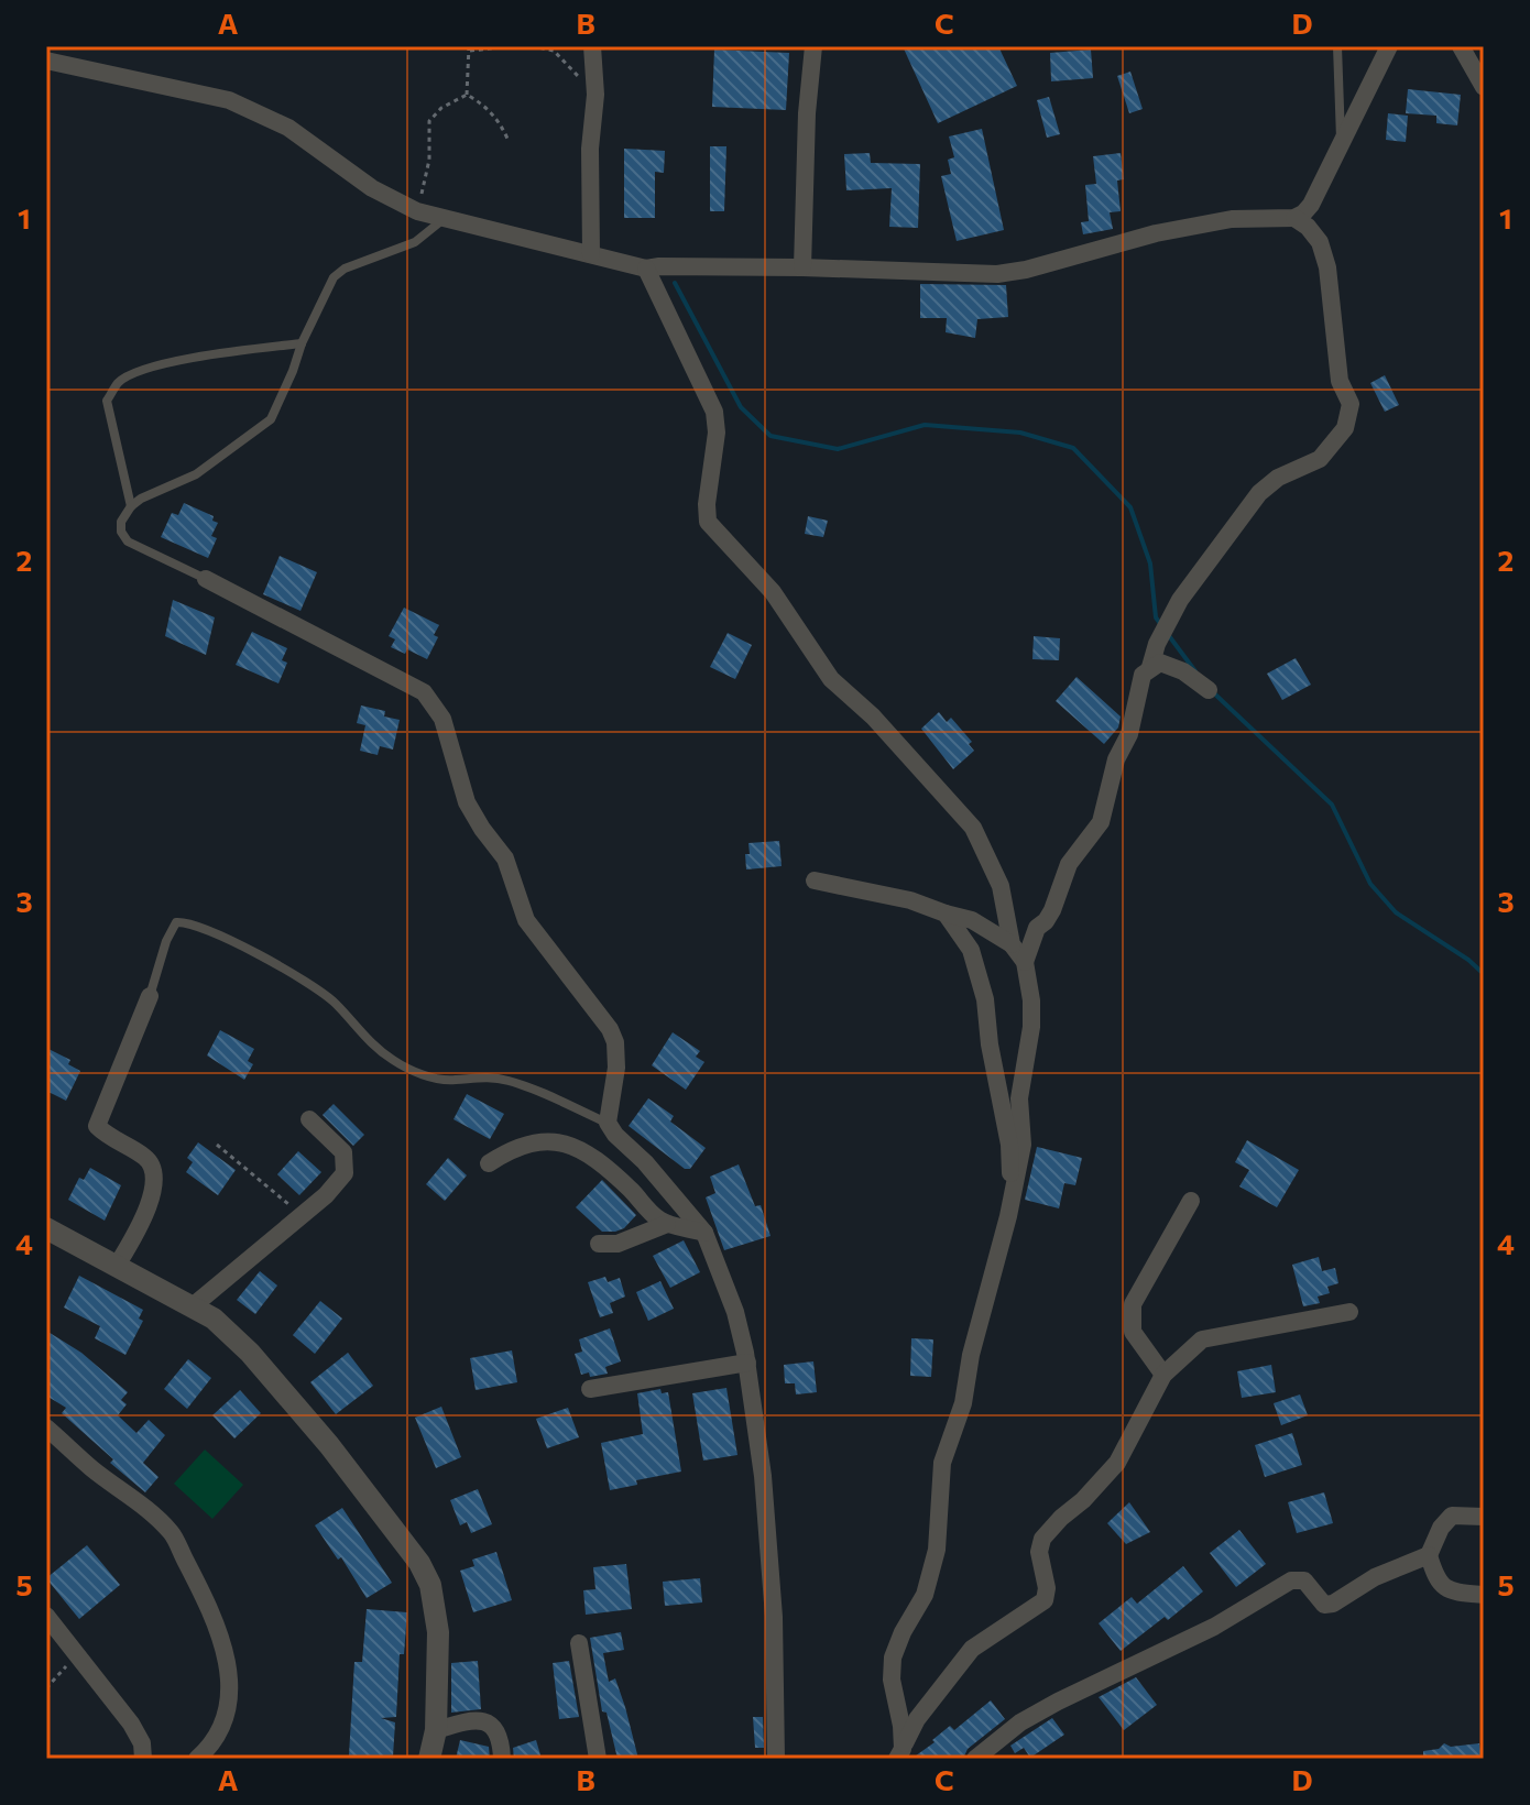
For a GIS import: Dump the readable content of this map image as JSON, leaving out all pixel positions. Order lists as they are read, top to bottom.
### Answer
{
  "grid": {
    "columns": [
      "A",
      "B",
      "C",
      "D"
    ],
    "rows": [
      "1",
      "2",
      "3",
      "4",
      "5"
    ]
  }
}
